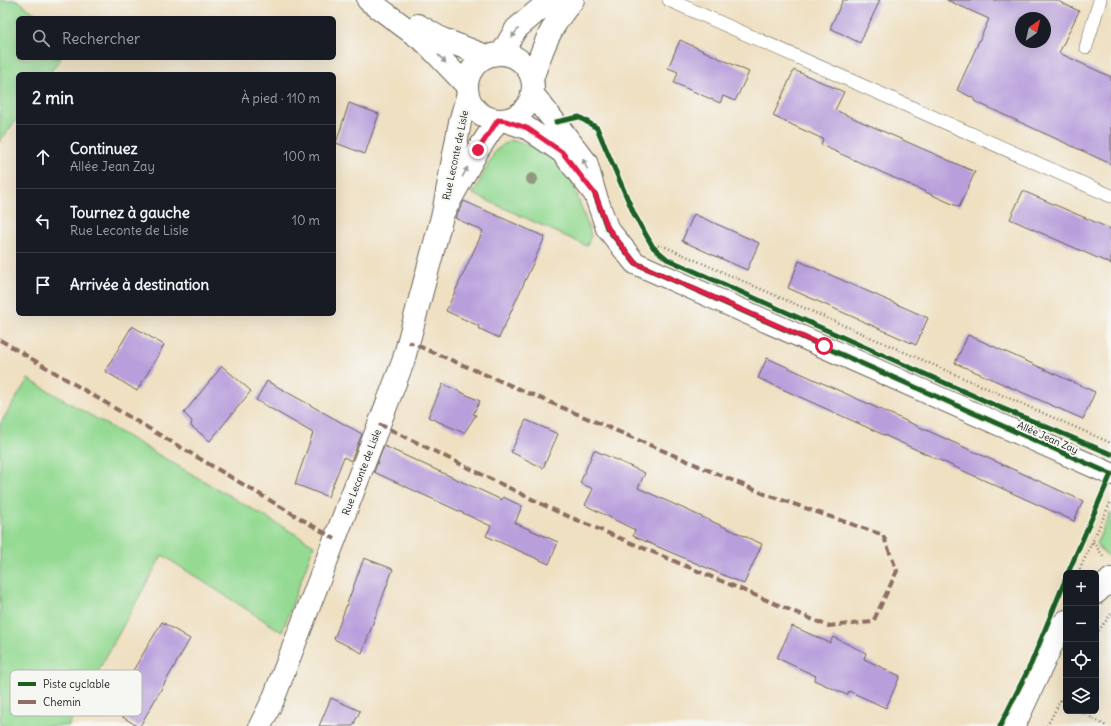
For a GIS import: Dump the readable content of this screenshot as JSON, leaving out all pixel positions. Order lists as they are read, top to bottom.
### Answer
{
  "streets": {
    "street": ["Rue Leconte de Lisle", "Allée Jean Zay"]
  },
  "crossings": [
    ["Rue Leconte de Lisle", "Allée Jean Zay"]
  ],
  "legend": ["Piste cyclable", "Chemin"],
  "north": "top right",
  "page": {
    "search": "Rechercher",
    "heading": ["2 min", "À pied · 110 m"],
    "list": [
      ["Continuez", "Allée Jean Zay", "100 m"],
      ["Tournez à gauche", "Rue Leconte de Lisle", "10 m"],
      "Arrivée à destination"
    ],
    "map_buttons": ["+", "−"]
  }
}
